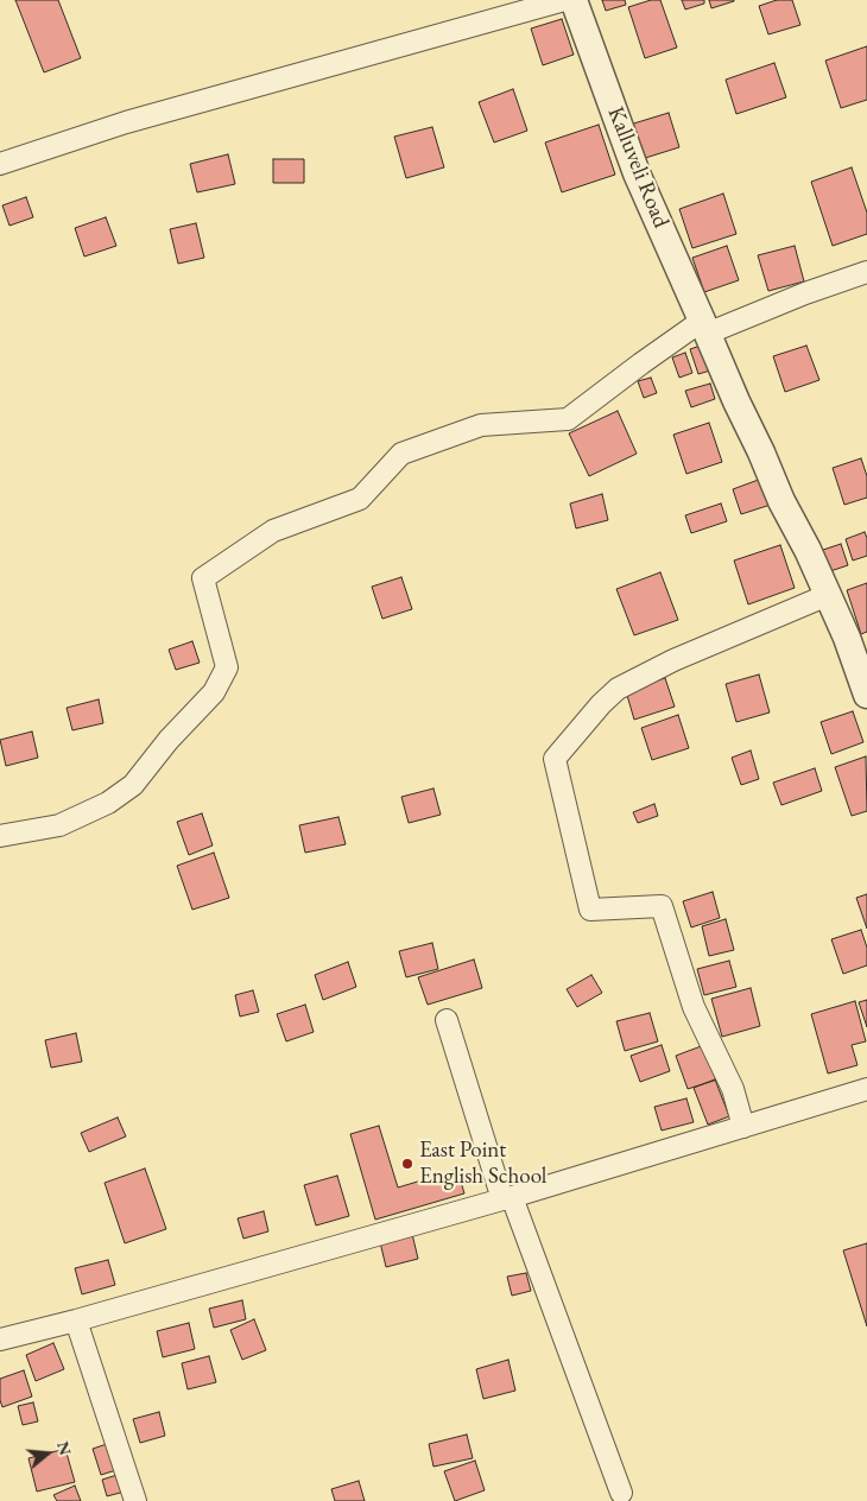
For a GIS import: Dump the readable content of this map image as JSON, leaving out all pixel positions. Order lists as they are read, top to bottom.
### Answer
{
  "streets": {
    "street": ["Kalluveli Road"]
  },
  "places": ["East Point English School"],
  "north": "right"
}
